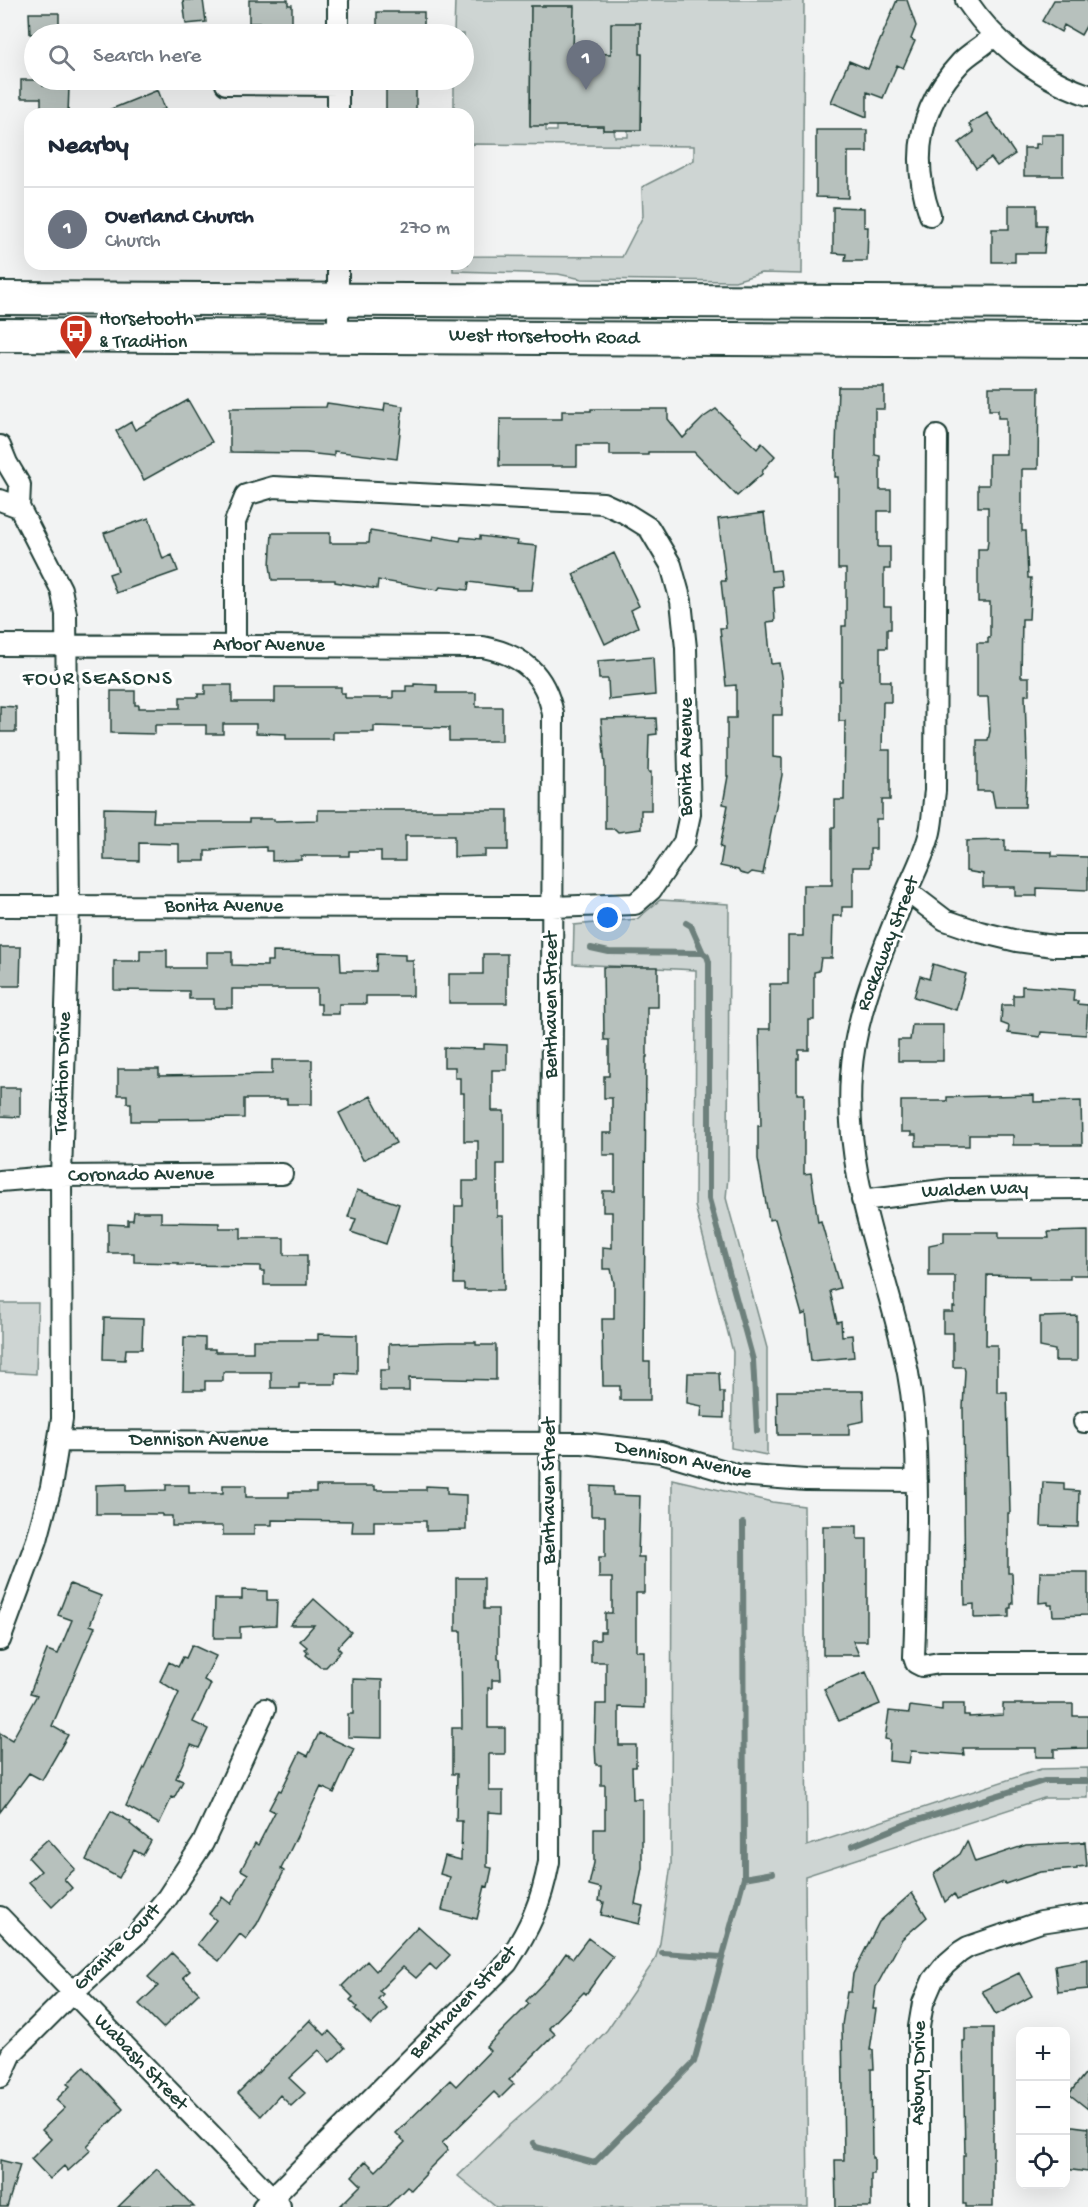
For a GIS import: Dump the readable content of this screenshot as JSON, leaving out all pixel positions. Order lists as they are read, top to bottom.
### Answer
{
  "streets": {
    "main road": ["West Horsetooth Road"],
    "street": [
      "Arbor Avenue",
      "Bonita Avenue",
      "Rockaway Street",
      "Benthaven Street",
      "Tradition Drive",
      "Coronado Avenue",
      "Walden Way",
      "Dennison Avenue",
      "Granite Court",
      "Wabash Street",
      "Asbury Drive"
    ]
  },
  "crossings": [
    ["Arbor Avenue", "Bonita Avenue"],
    ["Arbor Avenue", "Benthaven Street"],
    ["Arbor Avenue", "Tradition Drive"],
    ["Bonita Avenue", "Benthaven Street"],
    ["Bonita Avenue", "Tradition Drive"],
    ["Rockaway Street", "Walden Way"],
    ["Rockaway Street", "Dennison Avenue"],
    ["Benthaven Street", "Dennison Avenue"],
    ["Benthaven Street", "Wabash Street"],
    ["Tradition Drive", "Coronado Avenue"],
    ["Tradition Drive", "Dennison Avenue"],
    ["Granite Court", "Wabash Street"]
  ],
  "districts": ["FOUR SEASONS"],
  "places": {
    "bus stop": ["Horsetooth & Tradition"]
  },
  "page": {
    "search": "Search here",
    "pins": "1",
    "heading": "Nearby",
    "list": [
      {
        "mark": "1",
        "name": "Overland Church",
        "note": "Church",
        "value": "270 m"
      }
    ],
    "map_buttons": ["+", "−"]
  }
}
